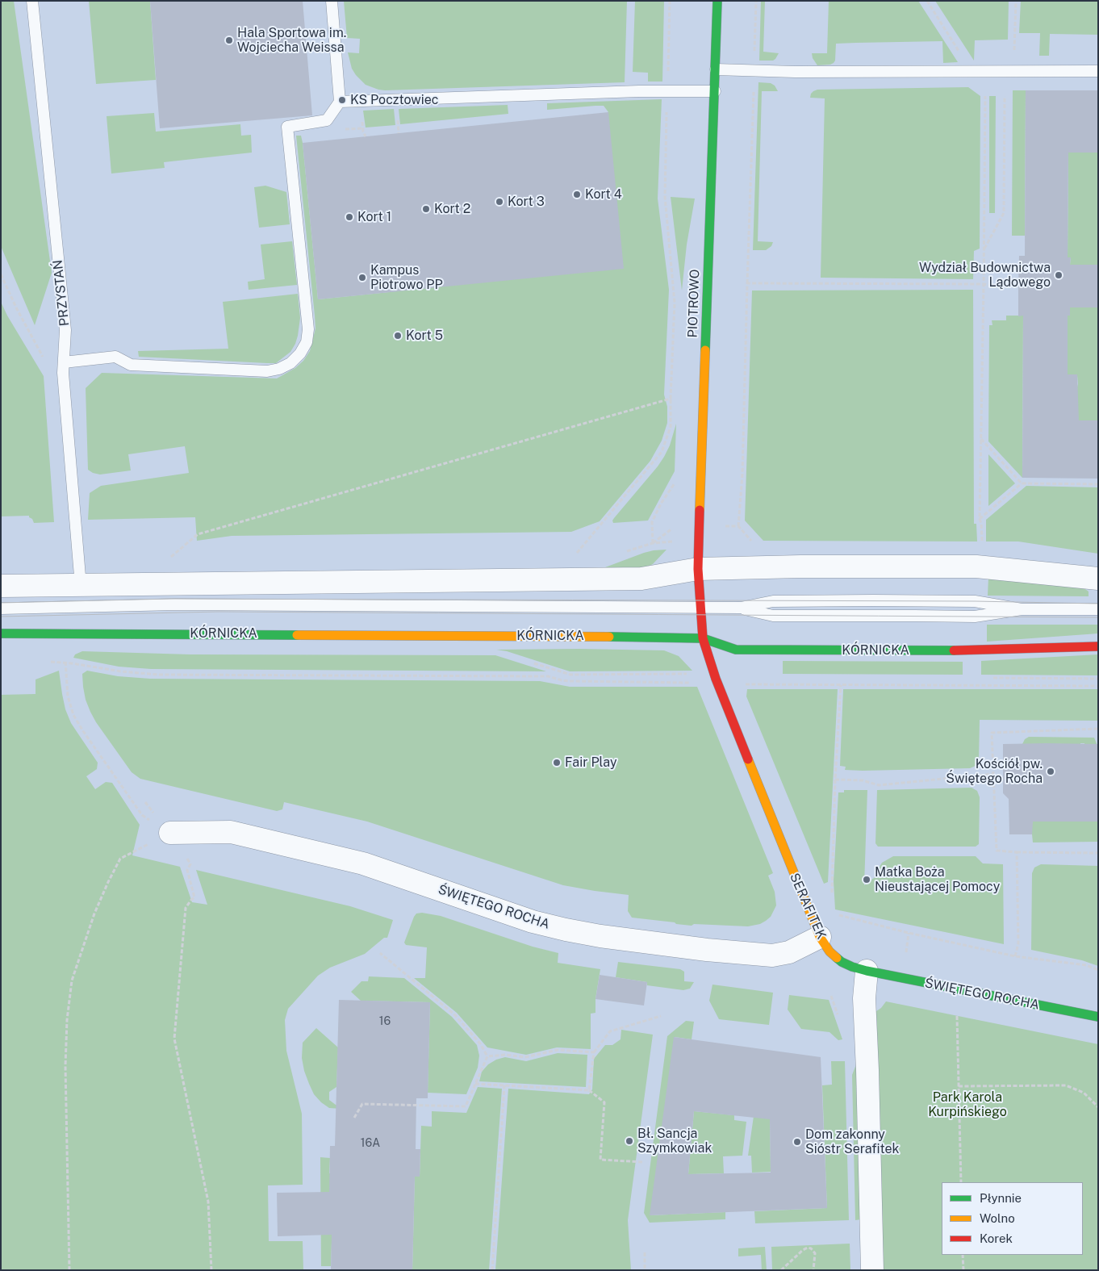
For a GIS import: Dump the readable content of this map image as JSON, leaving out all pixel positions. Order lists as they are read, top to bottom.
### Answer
{
  "streets": {
    "street": [
      "PIOTROWO",
      "KÓRNICKA",
      "SERAFITEK",
      "ŚWIĘTEGO ROCHA"
    ],
    "lane": ["PRZYSTAŃ"]
  },
  "crossings": [
    ["PIOTROWO", "SERAFITEK"],
    ["KÓRNICKA", "SERAFITEK"],
    ["SERAFITEK", "ŚWIĘTEGO ROCHA"]
  ],
  "parks": ["Park Karola Kurpińskiego"],
  "places": [
    "Hala Sportowa im. Wojciecha Weissa",
    "KS Pocztowiec",
    "Kort 4",
    "Kort 3",
    "Kort 2",
    "Kort 1",
    "Wydział Budownictwa Lądowego",
    "Kampus Piotrowo PP",
    "Kort 5",
    "Fair Play",
    "Kościół pw. Świętego Rocha",
    "Matka Boża Nieustającej Pomocy",
    "Bł. Sancja Szymkowiak",
    "Dom zakonny Sióstr Serafitek"
  ],
  "house_numbers": ["16", "16A"],
  "legend": ["Płynnie", "Wolno", "Korek"]
}
